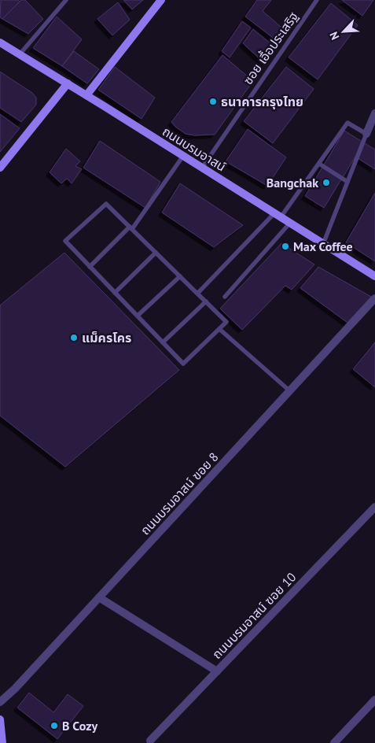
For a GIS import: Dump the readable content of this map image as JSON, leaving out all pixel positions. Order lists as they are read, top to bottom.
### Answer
{
  "streets": {
    "main road": ["ถนนบรมอาสน์"],
    "street": ["ถนนบรมอาสน์ ฃอย 8", "ถนนบรมอาสน์ ฃอย 10"],
    "lane": ["ซอย เอื้อประเสริฐ"]
  },
  "crossings": [
    ["ซอย เอื้อประเสริฐ", "ถนนบรมอาสน์"]
  ],
  "places": [
    "ธนาคารกรุงไทย",
    "Bangchak",
    "Max Coffee",
    "แม็ครโคร",
    "B Cozy"
  ],
  "north": "bottom left"
}
